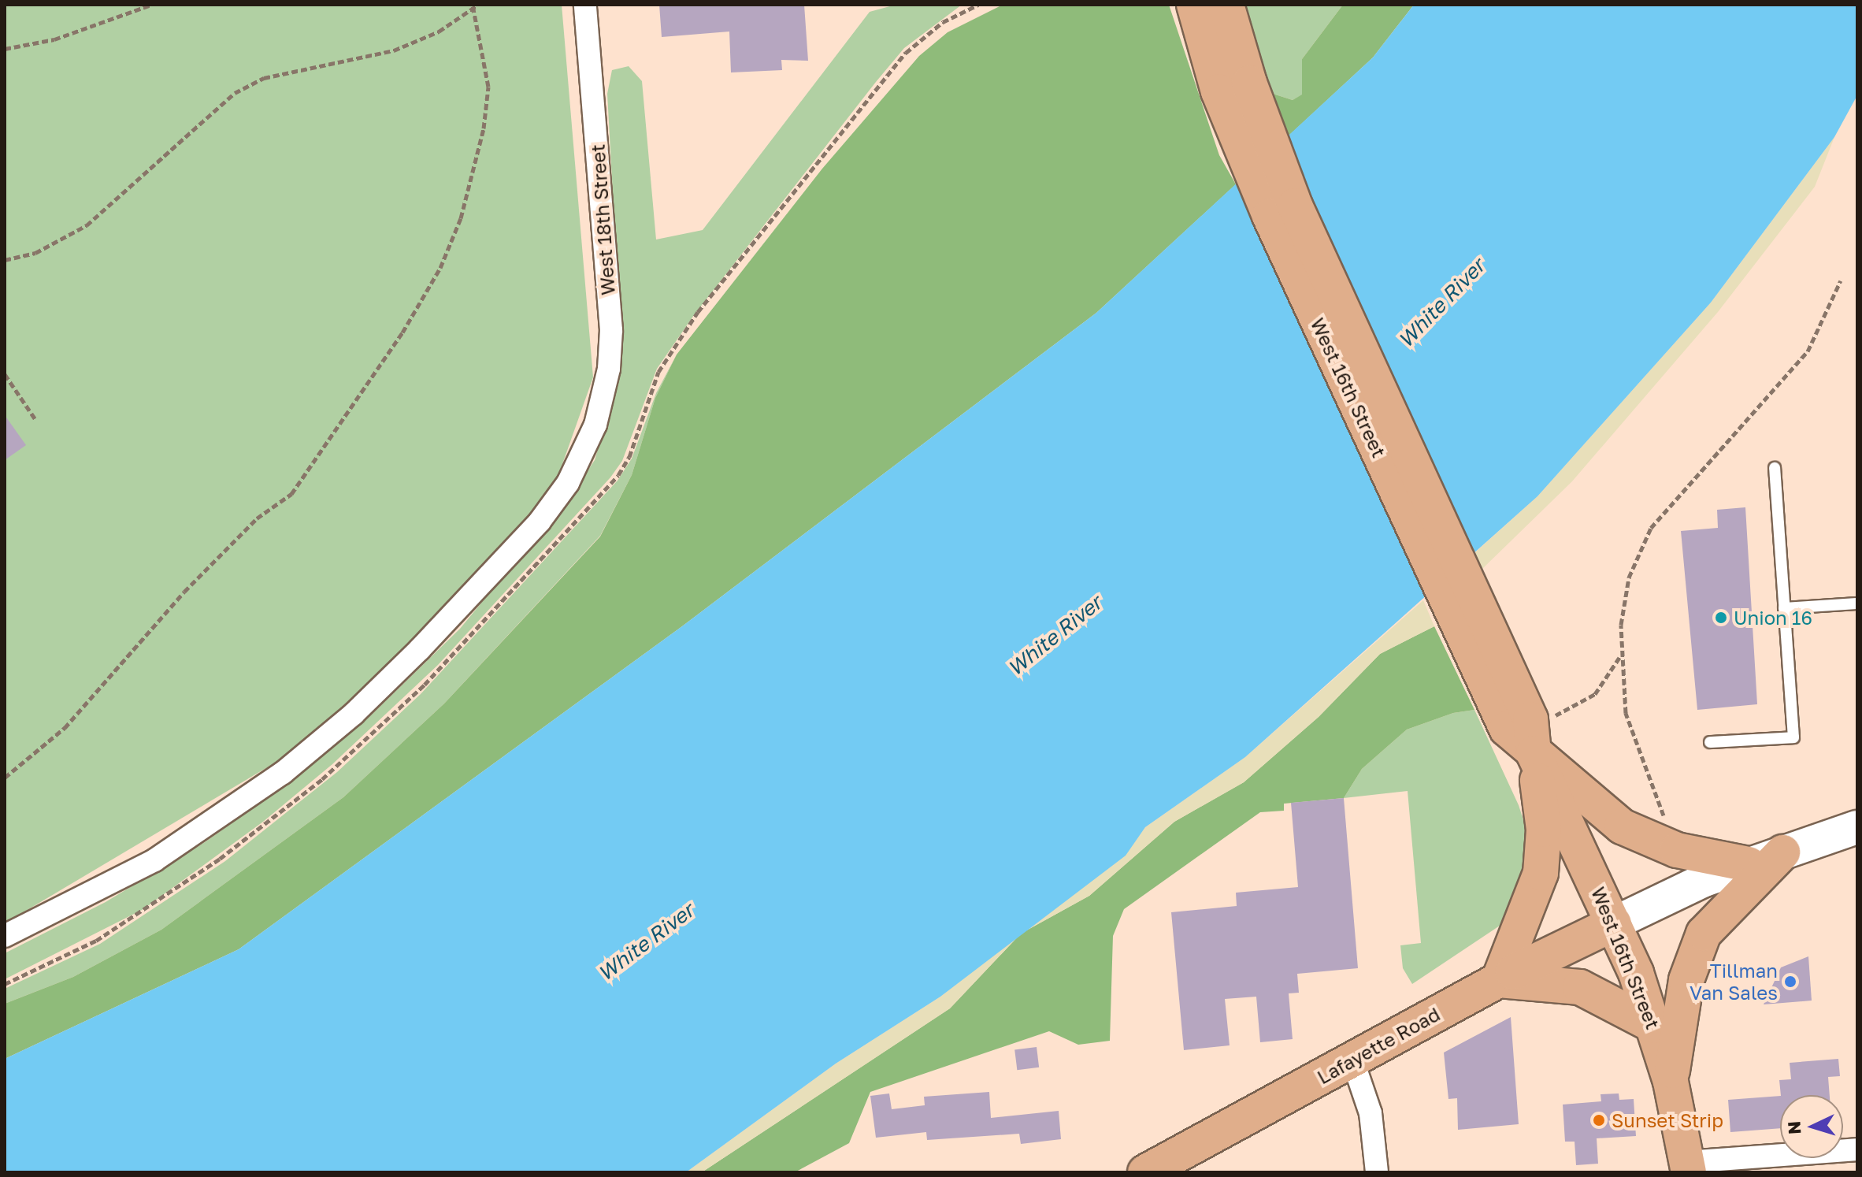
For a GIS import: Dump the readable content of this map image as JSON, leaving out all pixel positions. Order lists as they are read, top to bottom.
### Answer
{
  "streets": {
    "main road": ["West 16th Street", "Lafayette Road"],
    "street": ["West 18th Street"]
  },
  "crossings": [
    ["West 16th Street", "Lafayette Road"]
  ],
  "water": ["White River"],
  "places": ["Union 16", "Tillman Van Sales", "Sunset Strip"],
  "north": "left"
}
